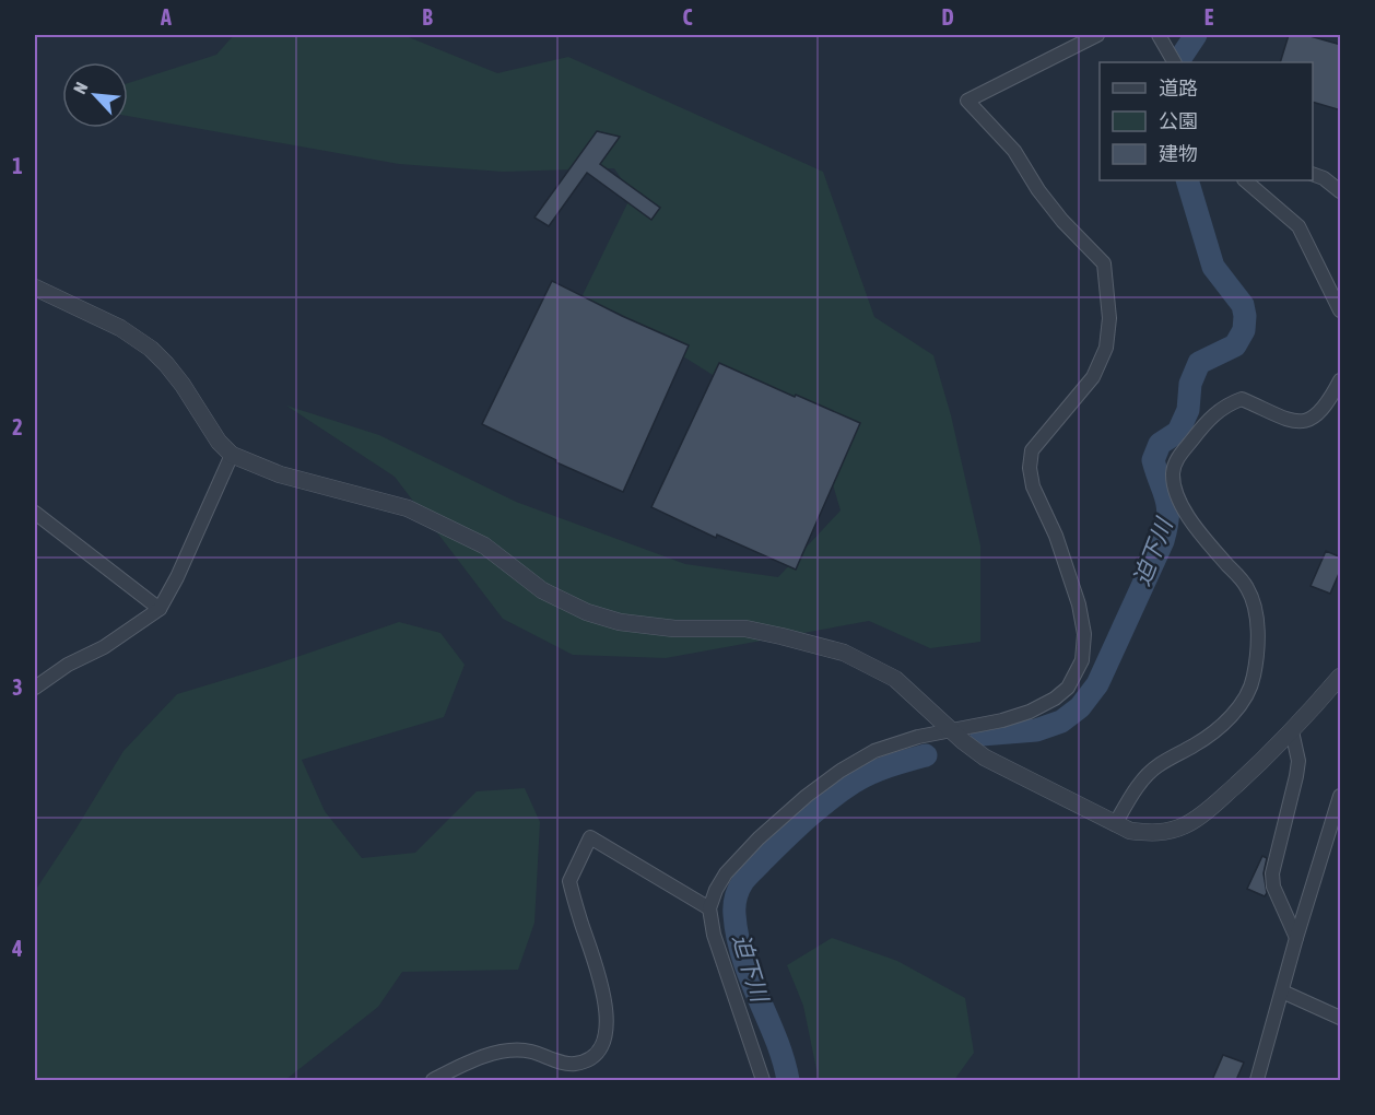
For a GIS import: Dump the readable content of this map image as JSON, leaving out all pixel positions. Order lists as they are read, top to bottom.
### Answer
{
  "water": ["迫下川"],
  "legend": ["道路", "公園", "建物"],
  "north": "top left",
  "grid": {
    "columns": [
      "A",
      "B",
      "C",
      "D",
      "E"
    ],
    "rows": [
      "1",
      "2",
      "3",
      "4"
    ]
  }
}
